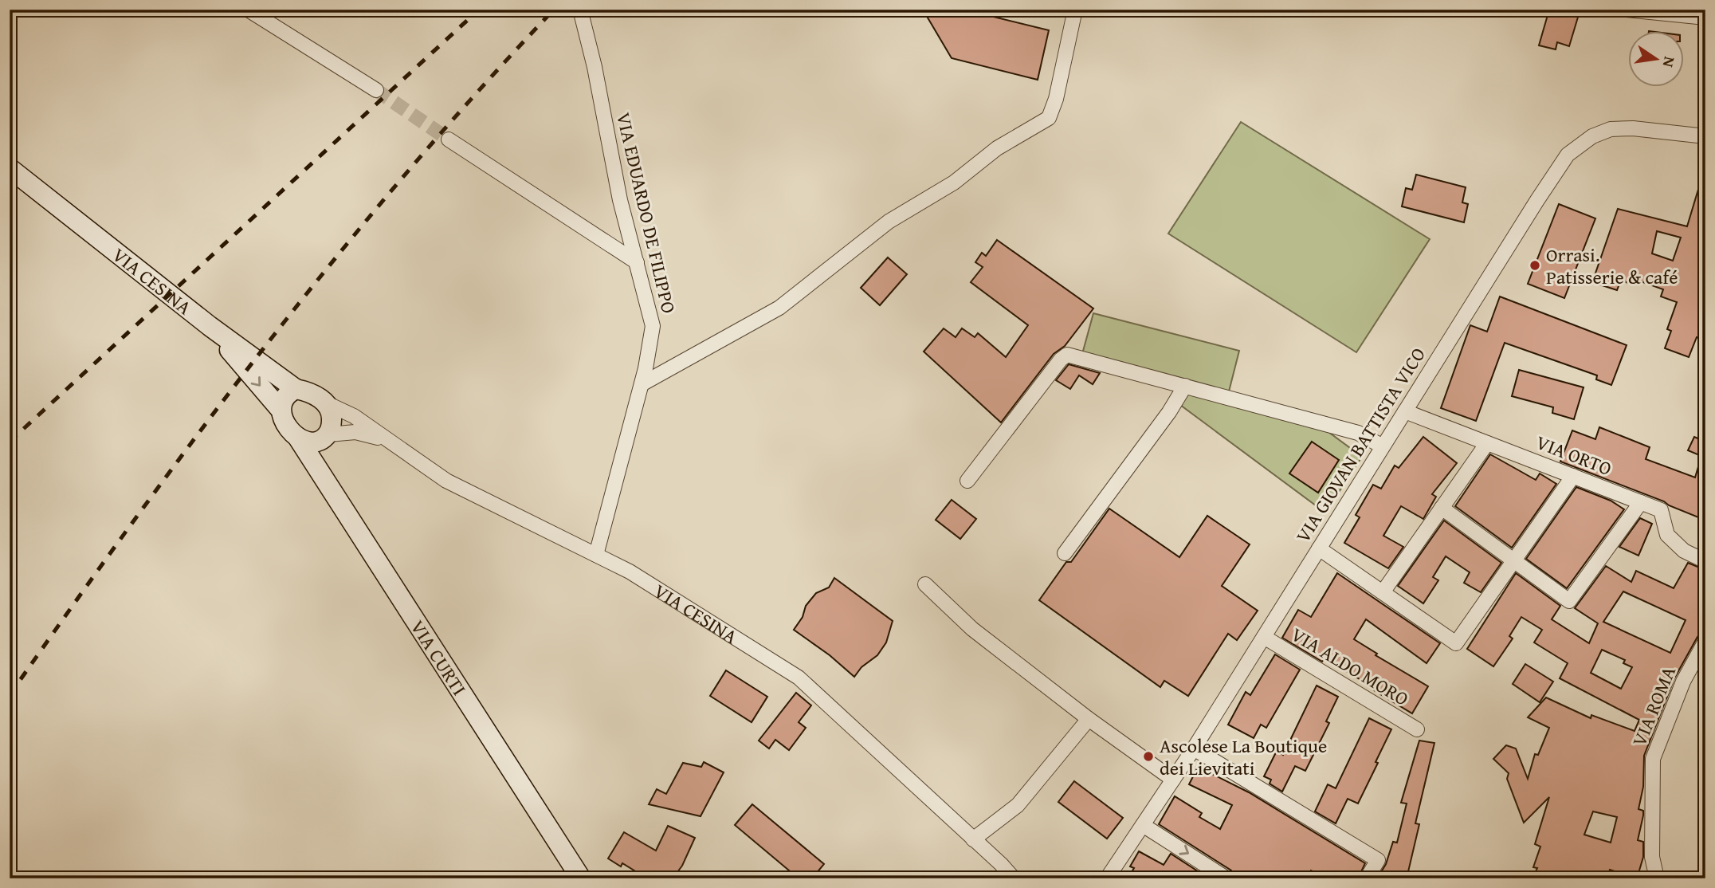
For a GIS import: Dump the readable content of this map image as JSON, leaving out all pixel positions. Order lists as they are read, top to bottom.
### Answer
{
  "streets": {
    "main road": ["VIA CESINA", "VIA CURTI"],
    "street": [
      "VIA EDUARDO DE FILIPPO",
      "VIA GIOVAN BATTISTA VICO",
      "VIA ORTO",
      "VIA ALDO MORO",
      "VIA ROMA"
    ]
  },
  "crossings": [
    ["VIA EDUARDO DE FILIPPO", "VIA CESINA"],
    ["VIA CESINA", "VIA CURTI"],
    ["VIA GIOVAN BATTISTA VICO", "VIA ORTO"],
    ["VIA GIOVAN BATTISTA VICO", "VIA ALDO MORO"]
  ],
  "places": ["Orrasi. Patisserie & café", "Ascolese La Boutique dei Lievitati"],
  "north": "right"
}
